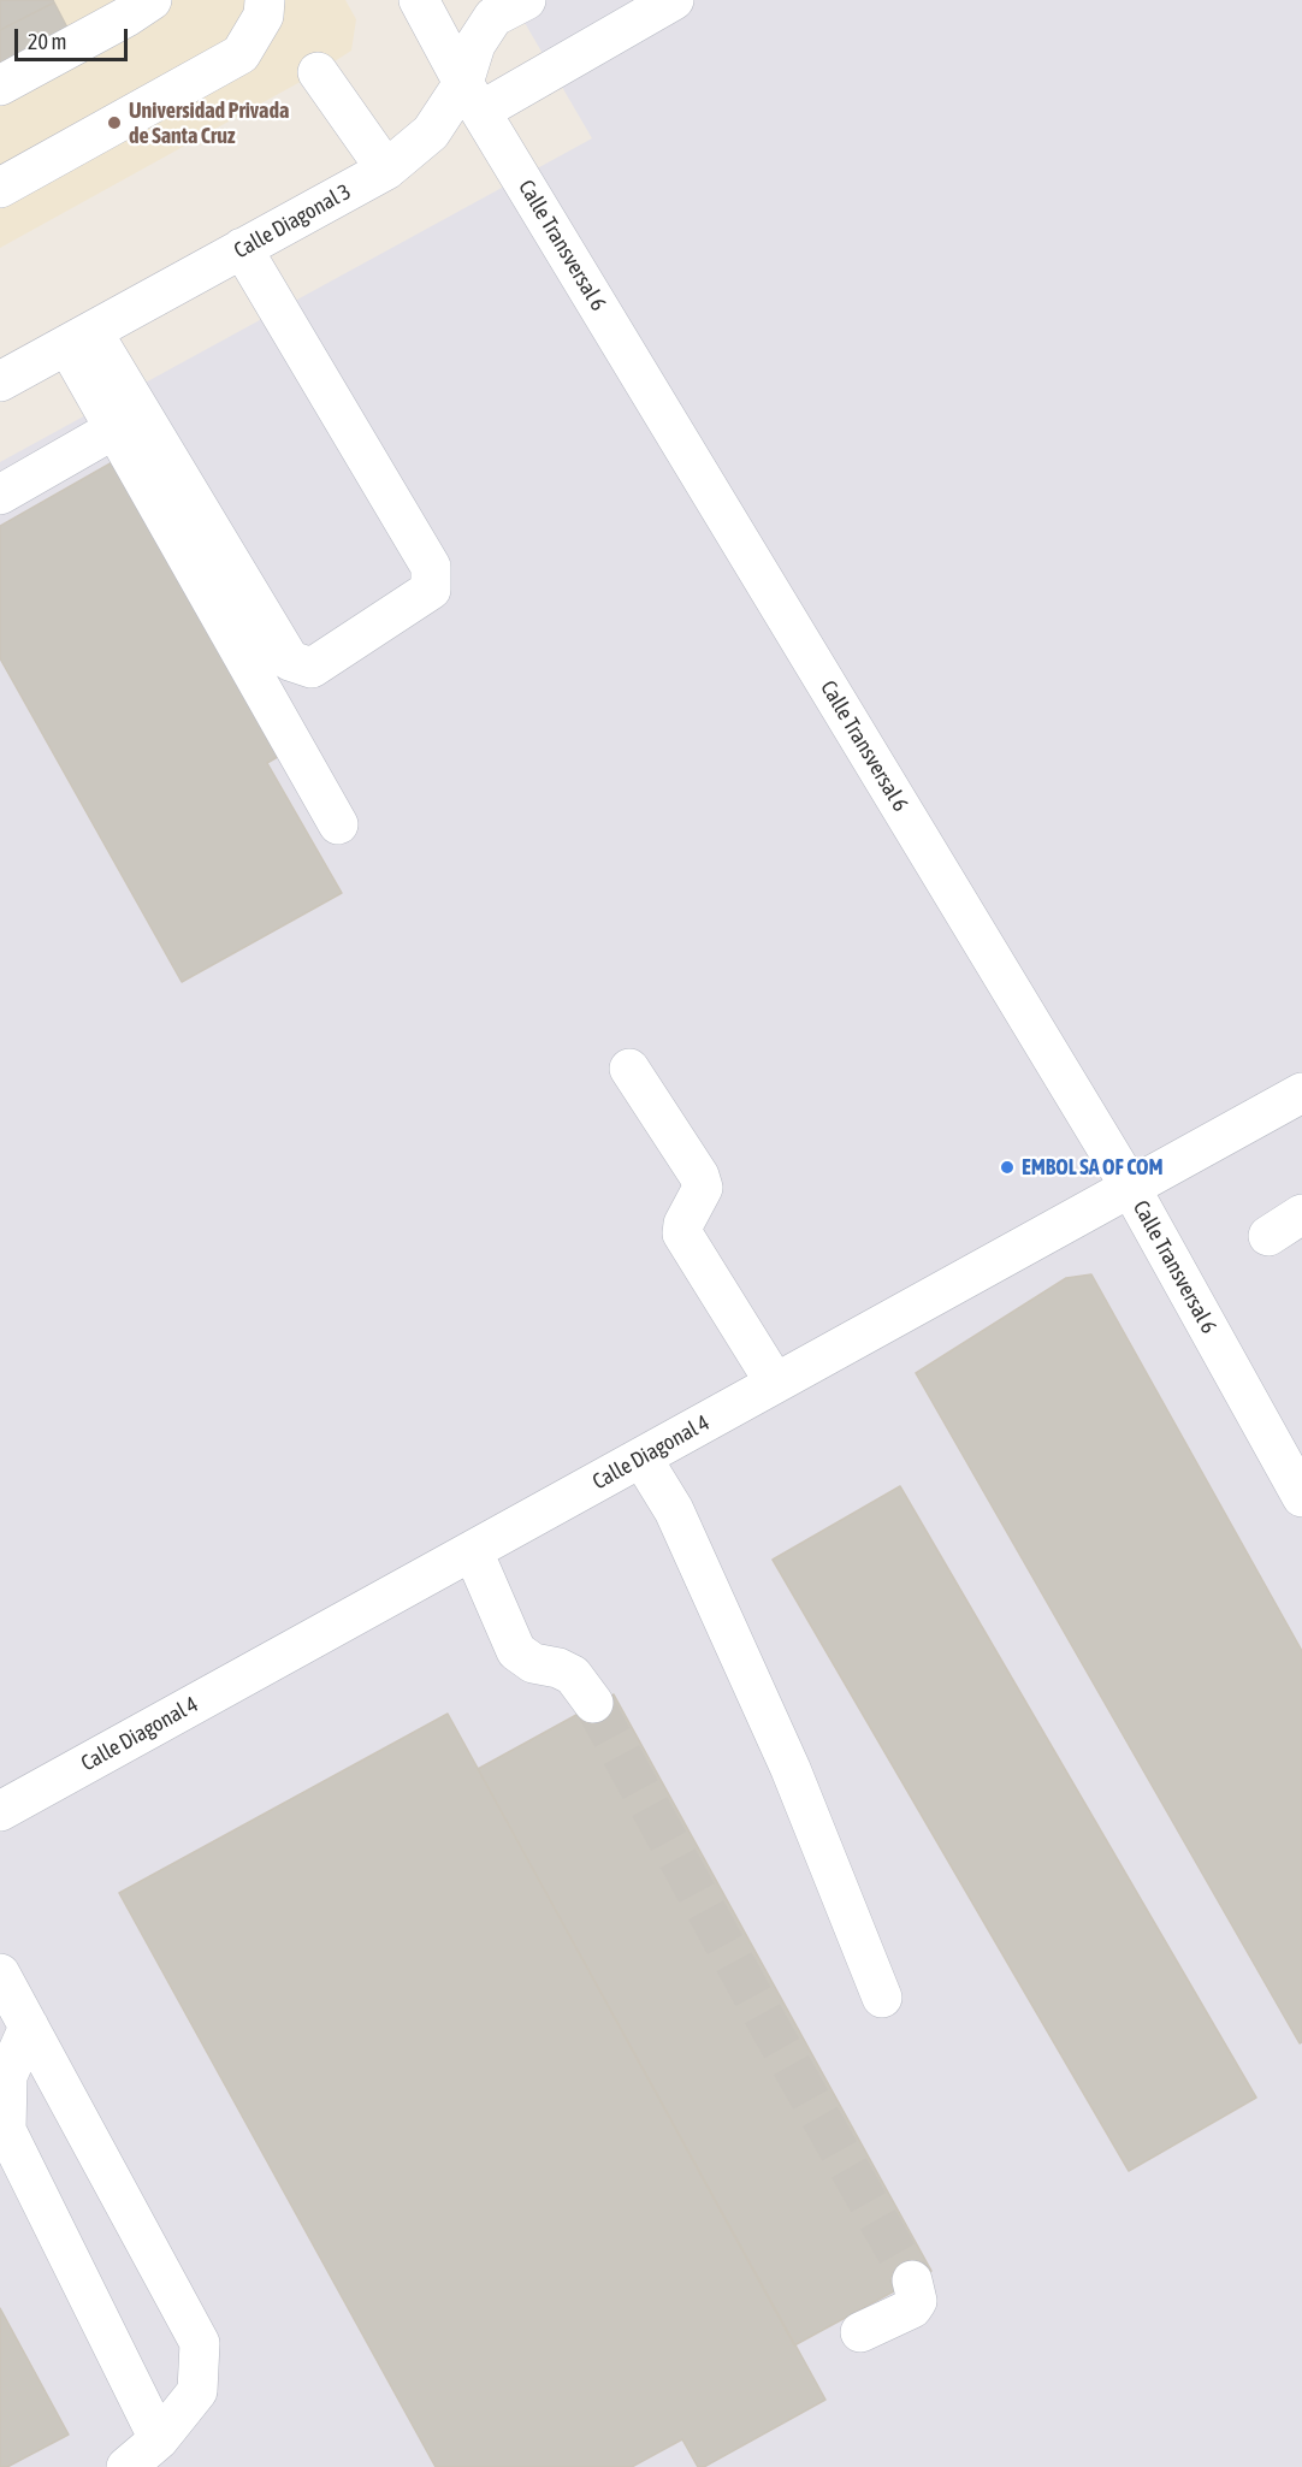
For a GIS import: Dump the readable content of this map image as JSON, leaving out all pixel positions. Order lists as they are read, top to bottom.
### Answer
{
  "streets": {
    "street": ["Calle Diagonal 3", "Calle Transversal 6", "Calle Diagonal 4"]
  },
  "crossings": [
    ["Calle Diagonal 3", "Calle Transversal 6"],
    ["Calle Transversal 6", "Calle Diagonal 4"]
  ],
  "places": ["Universidad Privada de Santa Cruz", "EMBOL SA OF COM"],
  "scale_bar": "20 m"
}
